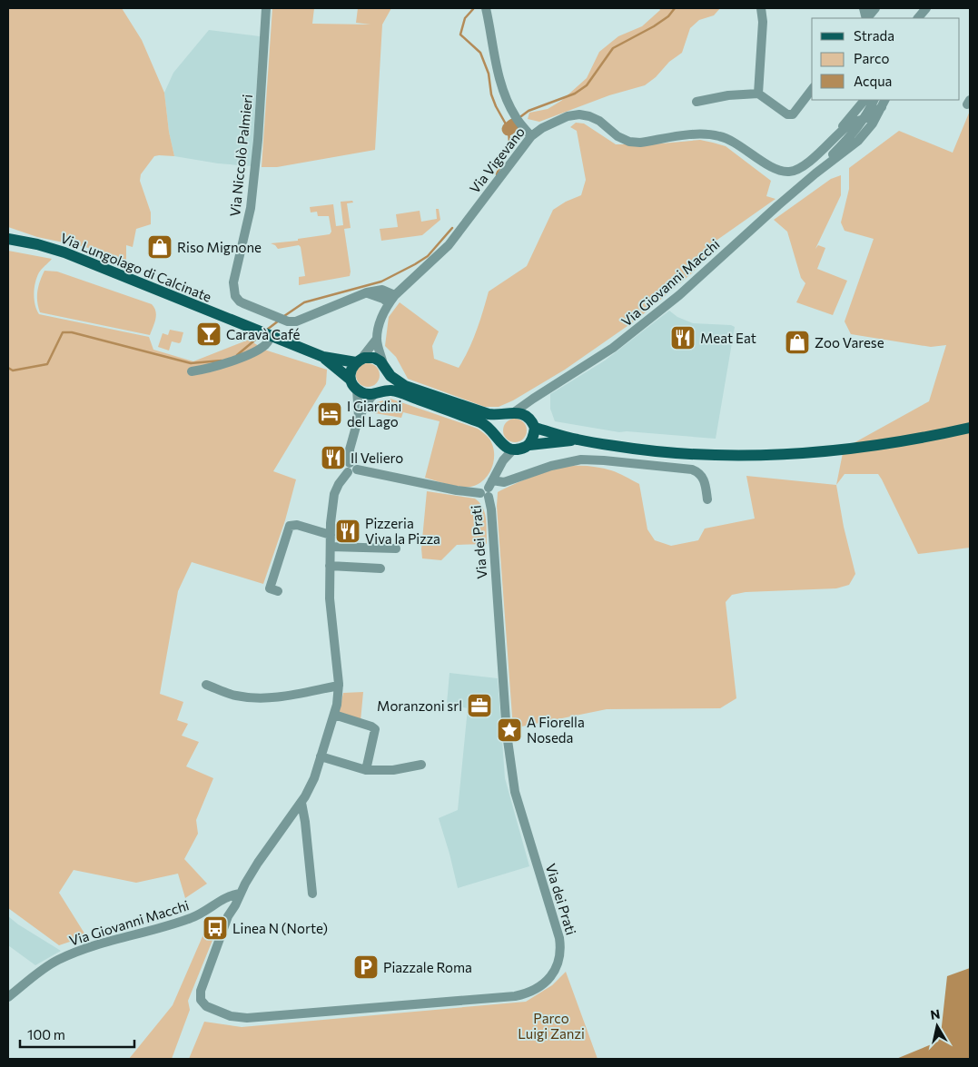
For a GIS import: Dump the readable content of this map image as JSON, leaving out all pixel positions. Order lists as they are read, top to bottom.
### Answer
{
  "streets": {
    "main road": ["Via Lungolago di Calcinate"],
    "street": [
      "Via Niccolò Palmieri",
      "Via Vigevano",
      "Via Giovanni Macchi",
      "Via dei Prati"
    ]
  },
  "crossings": [
    ["Via Niccolò Palmieri", "Via Vigevano"],
    ["Via Vigevano", "Via Giovanni Macchi"],
    ["Via Giovanni Macchi", "Via dei Prati"]
  ],
  "parks": ["Parco Luigi Zanzi"],
  "places": {
    "shop": ["Riso Mignone", "Zoo Varese"],
    "bar": ["Caravà Café"],
    "restaurant": ["Meat Eat", "Il Veliero", "Pizzeria Viva la Pizza"],
    "hotel": ["I Giardini del Lago"],
    "office": ["Moranzoni srl"],
    "place": ["A Fiorella Noseda"],
    "bus stop": ["Linea N (Norte)"],
    "parking": ["Piazzale Roma"]
  },
  "legend": ["Strada", "Parco", "Acqua"],
  "scale_bar": "100 m",
  "north": "top"
}
